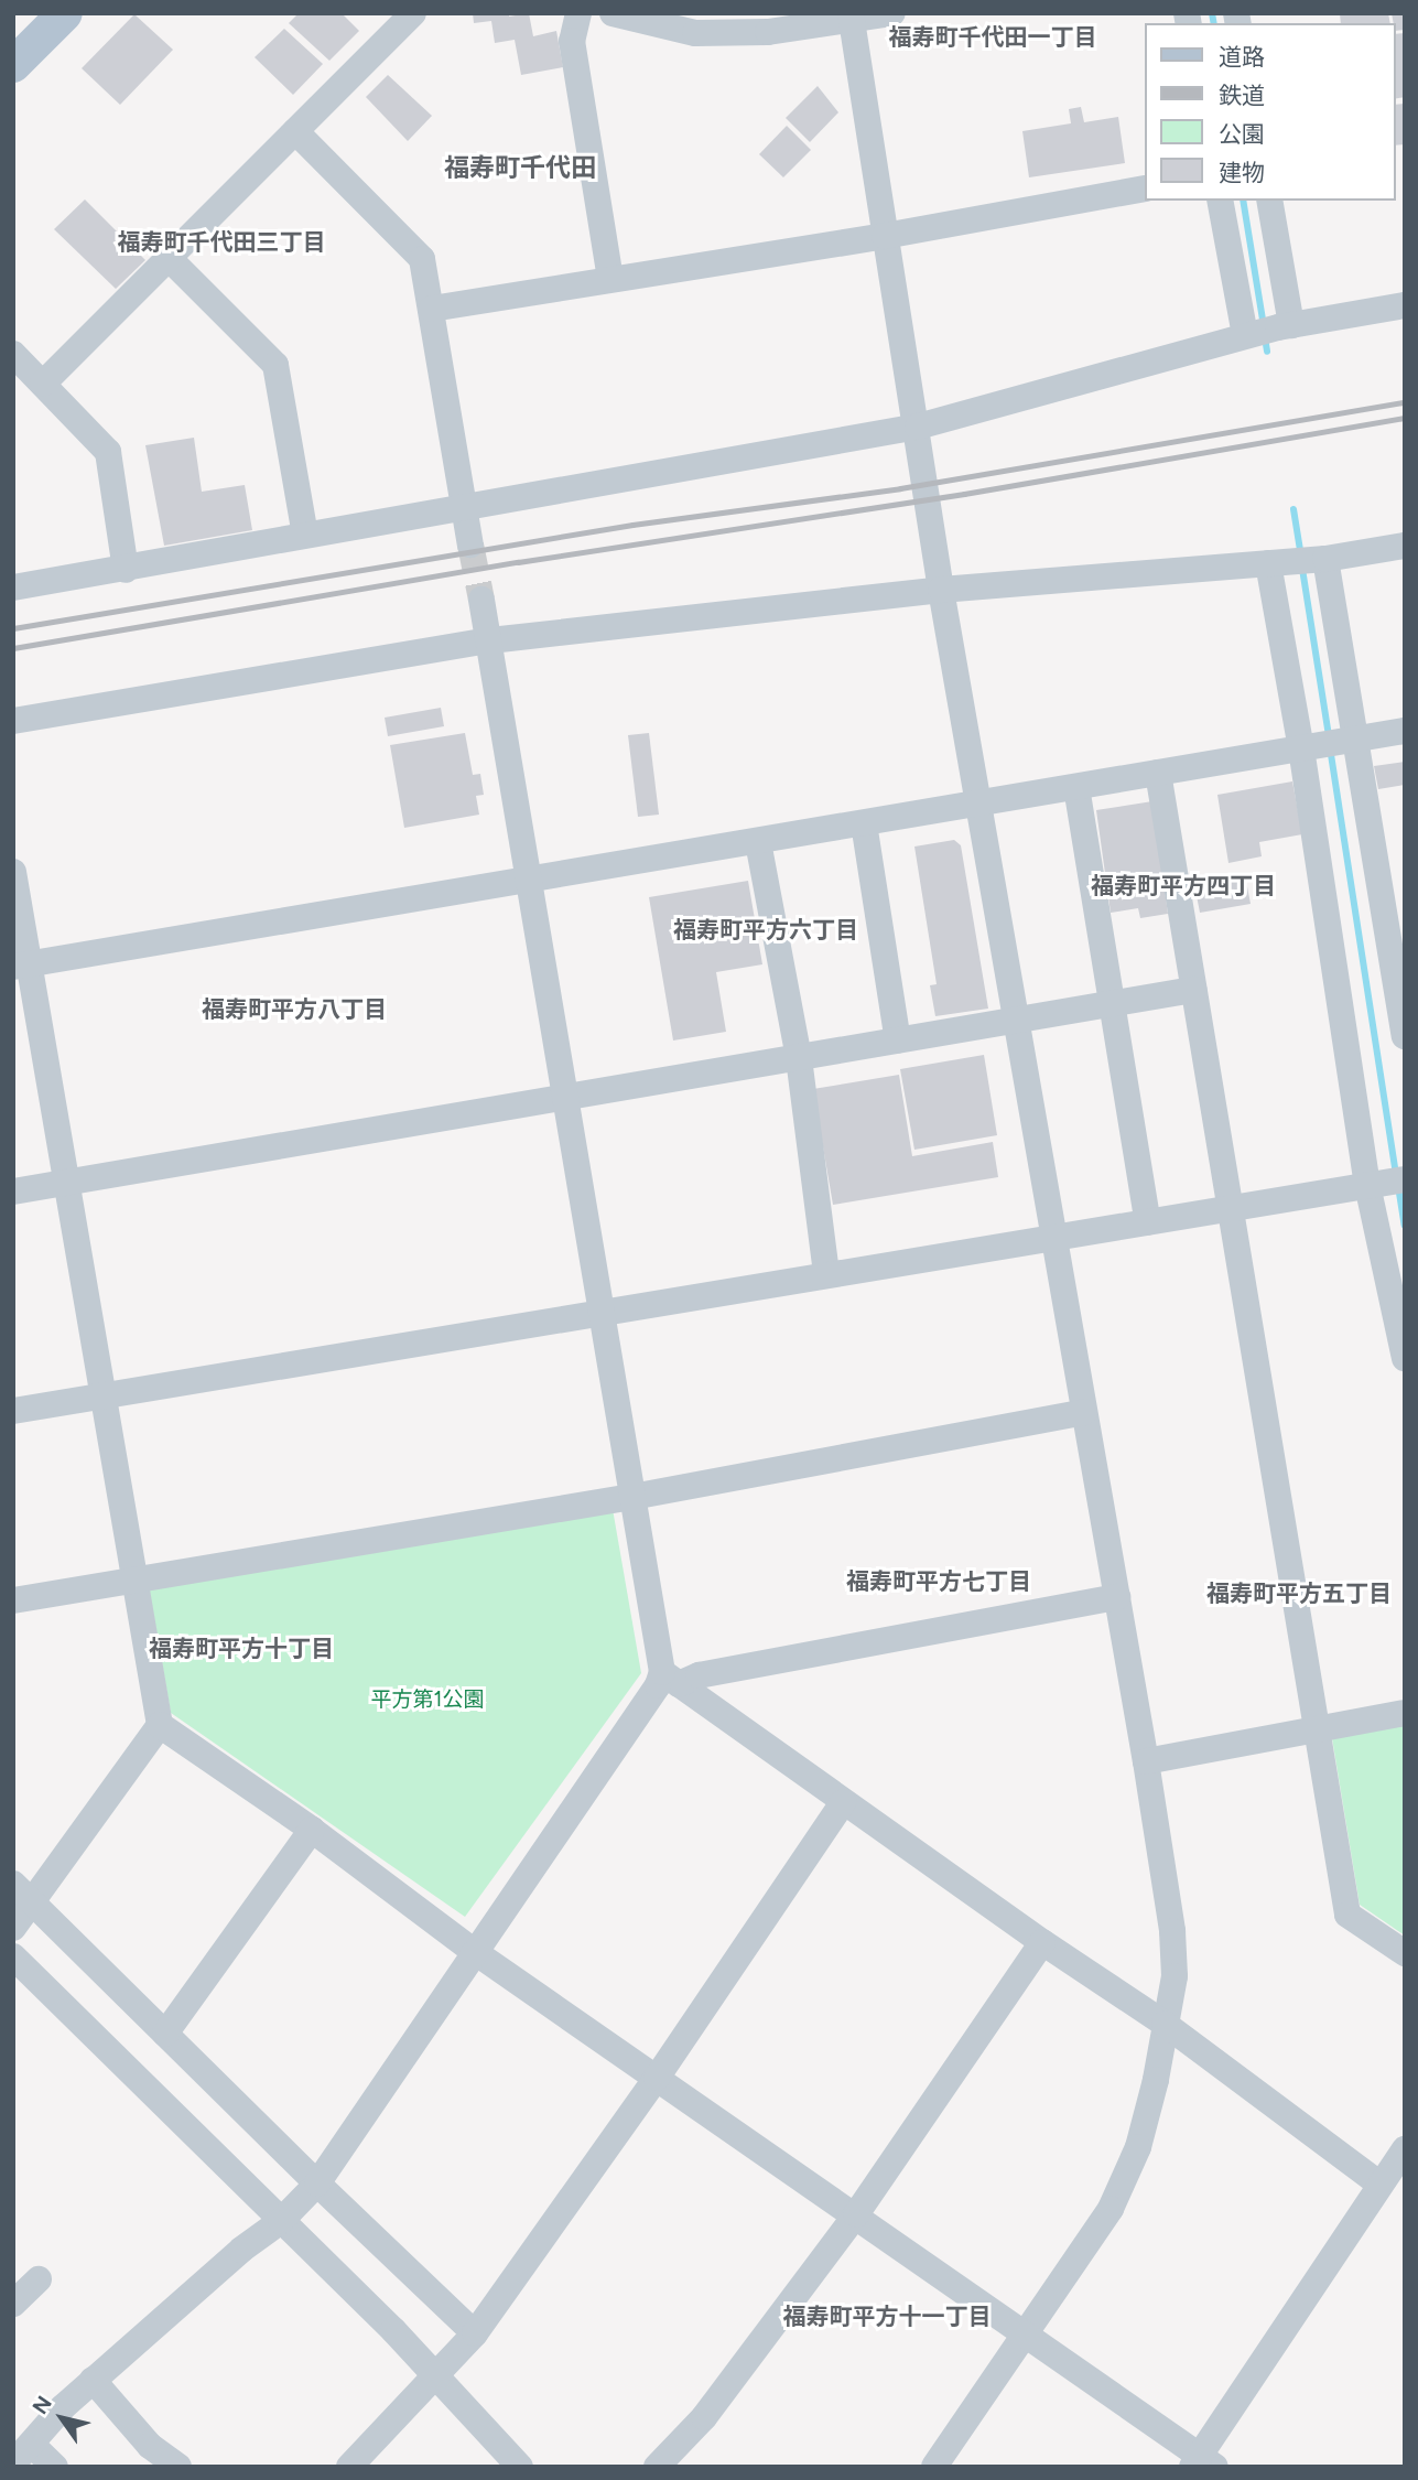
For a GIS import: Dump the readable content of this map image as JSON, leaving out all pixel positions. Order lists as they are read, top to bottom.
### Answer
{
  "districts": [
    "福寿町千代田一丁目",
    "福寿町千代田",
    "福寿町千代田三丁目",
    "福寿町平方四丁目",
    "福寿町平方六丁目",
    "福寿町平方八丁目",
    "福寿町平方七丁目",
    "福寿町平方五丁目",
    "福寿町平方十丁目",
    "福寿町平方十一丁目"
  ],
  "parks": ["平方第1公園"],
  "legend": [
    "道路",
    "鉄道",
    "公園",
    "建物"
  ],
  "north": "top left"
}
